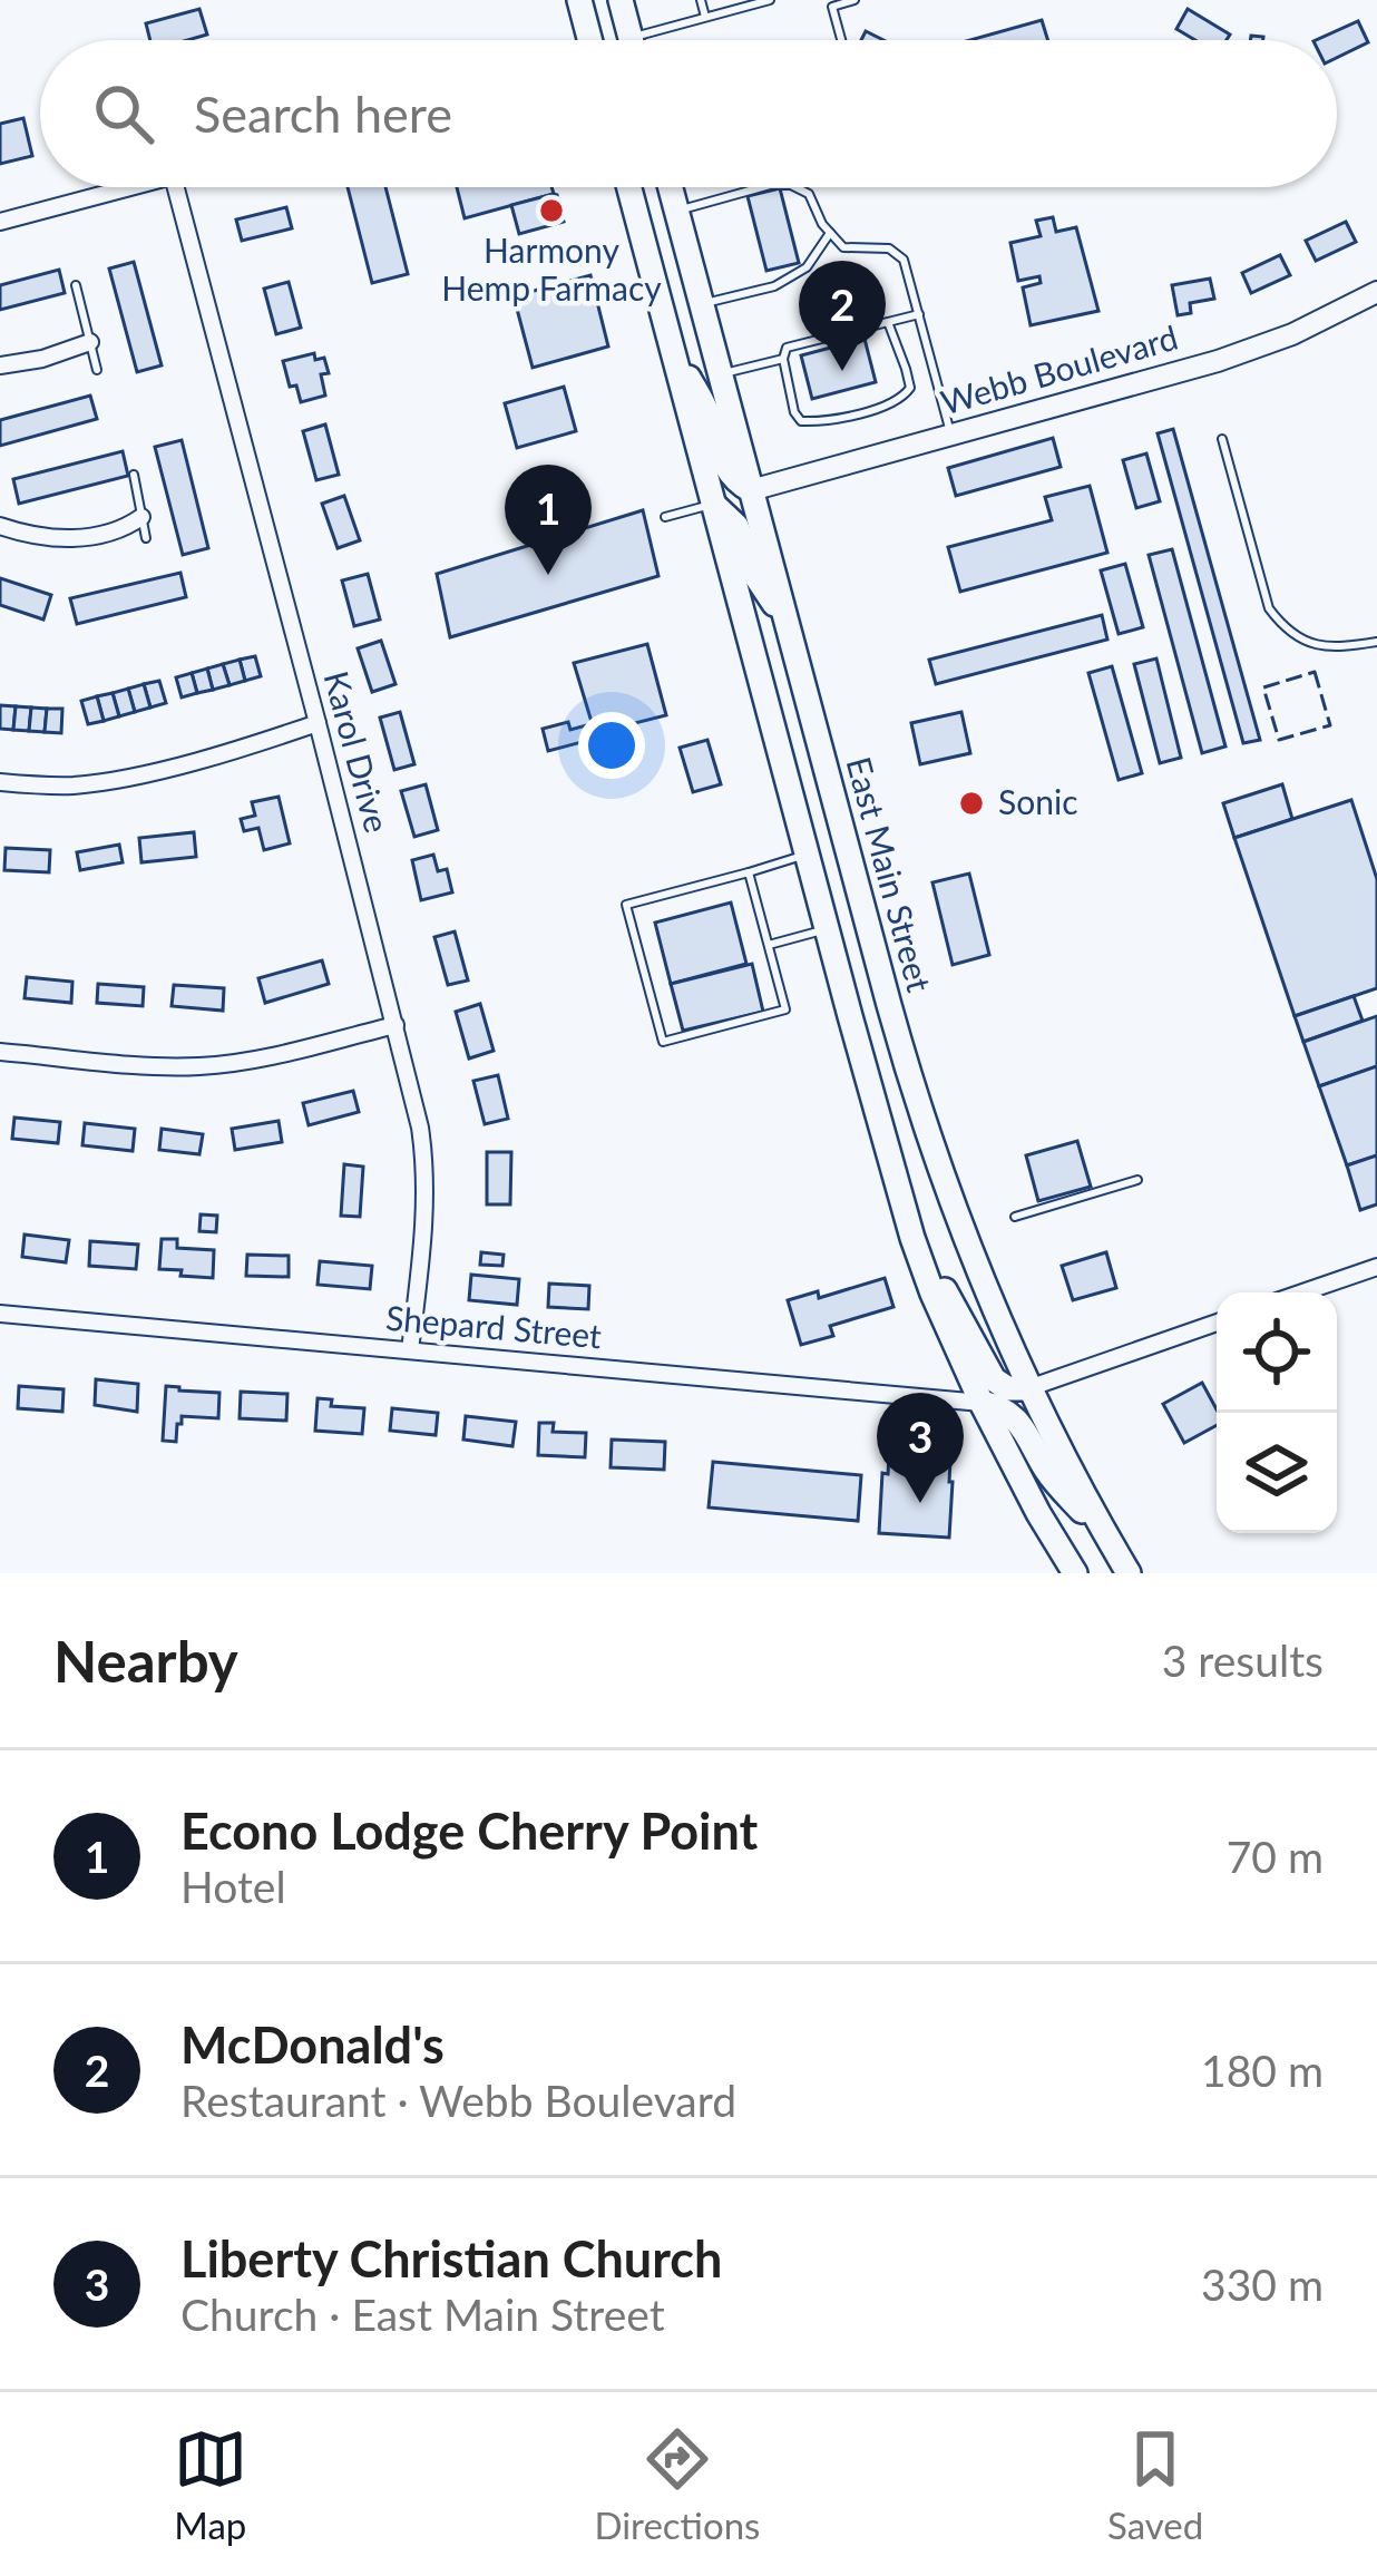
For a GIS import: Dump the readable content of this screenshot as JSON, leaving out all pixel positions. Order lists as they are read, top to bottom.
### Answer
{
  "streets": {
    "main road": ["East Main Street"],
    "street": ["Webb Boulevard", "Karol Drive", "Shepard Street"]
  },
  "crossings": [
    ["Webb Boulevard", "East Main Street"],
    ["Karol Drive", "Shepard Street"]
  ],
  "places": ["Harmony Hemp Farmacy", "Sonic"],
  "page": {
    "search": "Search here",
    "pins": ["2", "1", "3"],
    "heading": ["Nearby", "3 results"],
    "list": [
      {
        "mark": "1",
        "name": "Econo Lodge Cherry Point",
        "note": "Hotel",
        "value": "70 m"
      },
      {
        "mark": "2",
        "name": "McDonald's",
        "note": "Restaurant · Webb Boulevard",
        "value": "180 m"
      },
      {
        "mark": "3",
        "name": "Liberty Christian Church",
        "note": "Church · East Main Street",
        "value": "330 m"
      }
    ],
    "nav": ["Map", "Directions", "Saved"]
  }
}
